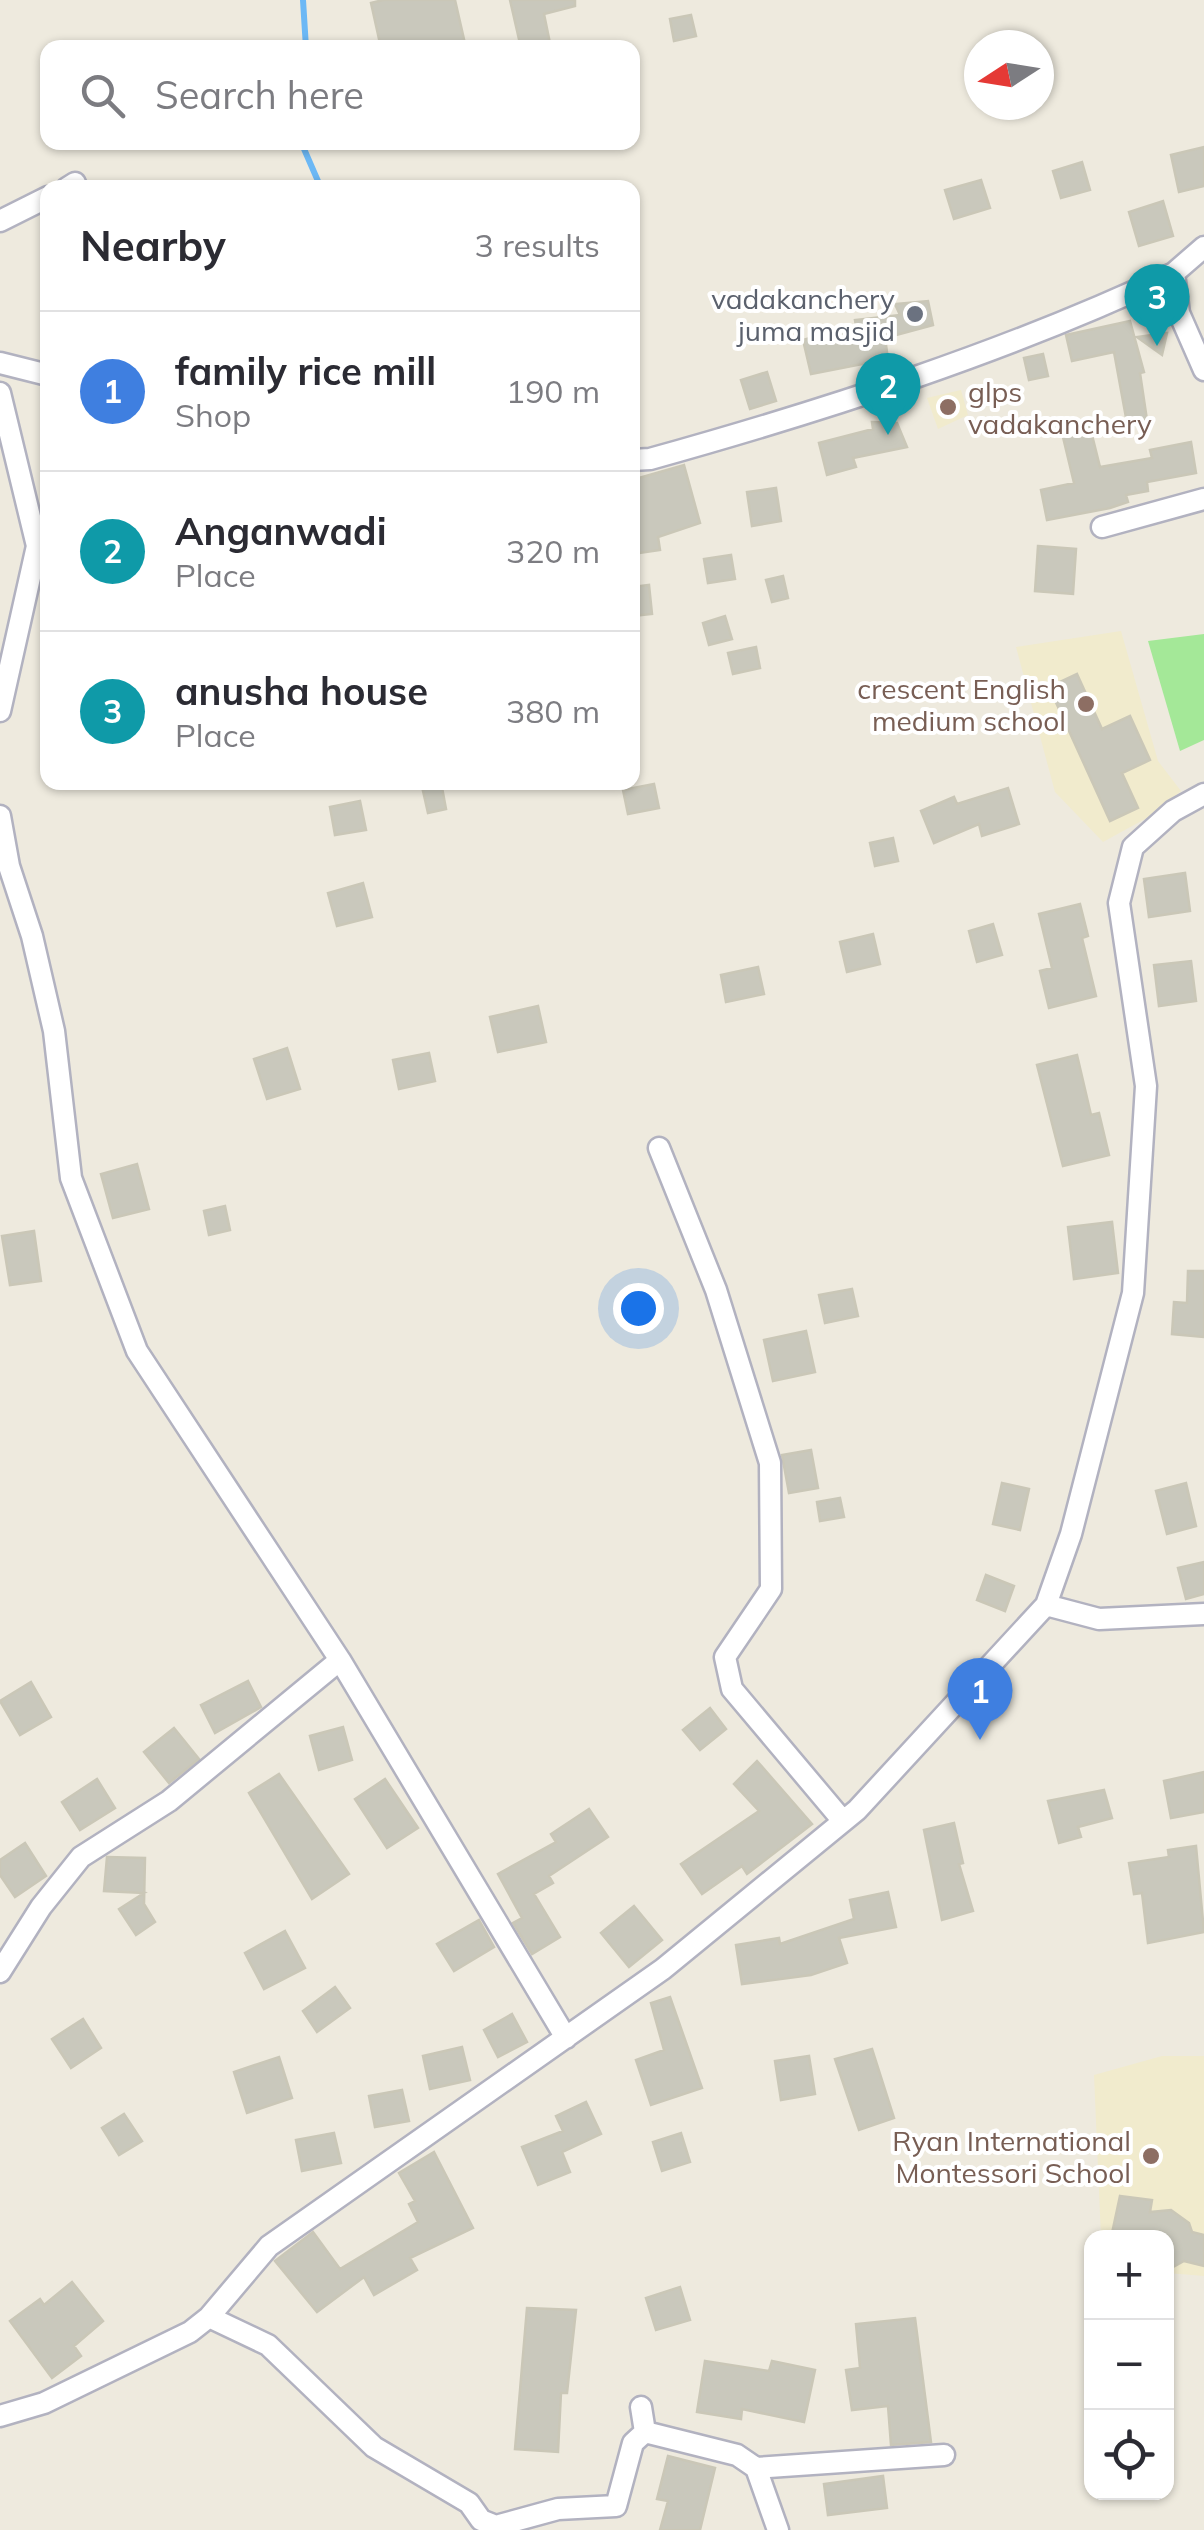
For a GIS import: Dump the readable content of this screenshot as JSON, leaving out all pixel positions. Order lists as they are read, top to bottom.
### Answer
{
  "places": [
    "vadakanchery juma masjid",
    "glps vadakanchery",
    "crescent English medium school",
    "Ryan International Montessori School"
  ],
  "north": "left",
  "page": {
    "search": "Search here",
    "heading": ["Nearby", "3 results"],
    "pins": ["3", "2", "1"],
    "list": [
      {
        "mark": "1",
        "name": "family rice mill",
        "note": "Shop",
        "value": "190 m"
      },
      {
        "mark": "2",
        "name": "Anganwadi",
        "note": "Place",
        "value": "320 m"
      },
      {
        "mark": "3",
        "name": "anusha house",
        "note": "Place",
        "value": "380 m"
      }
    ],
    "map_buttons": ["+", "−"]
  }
}
